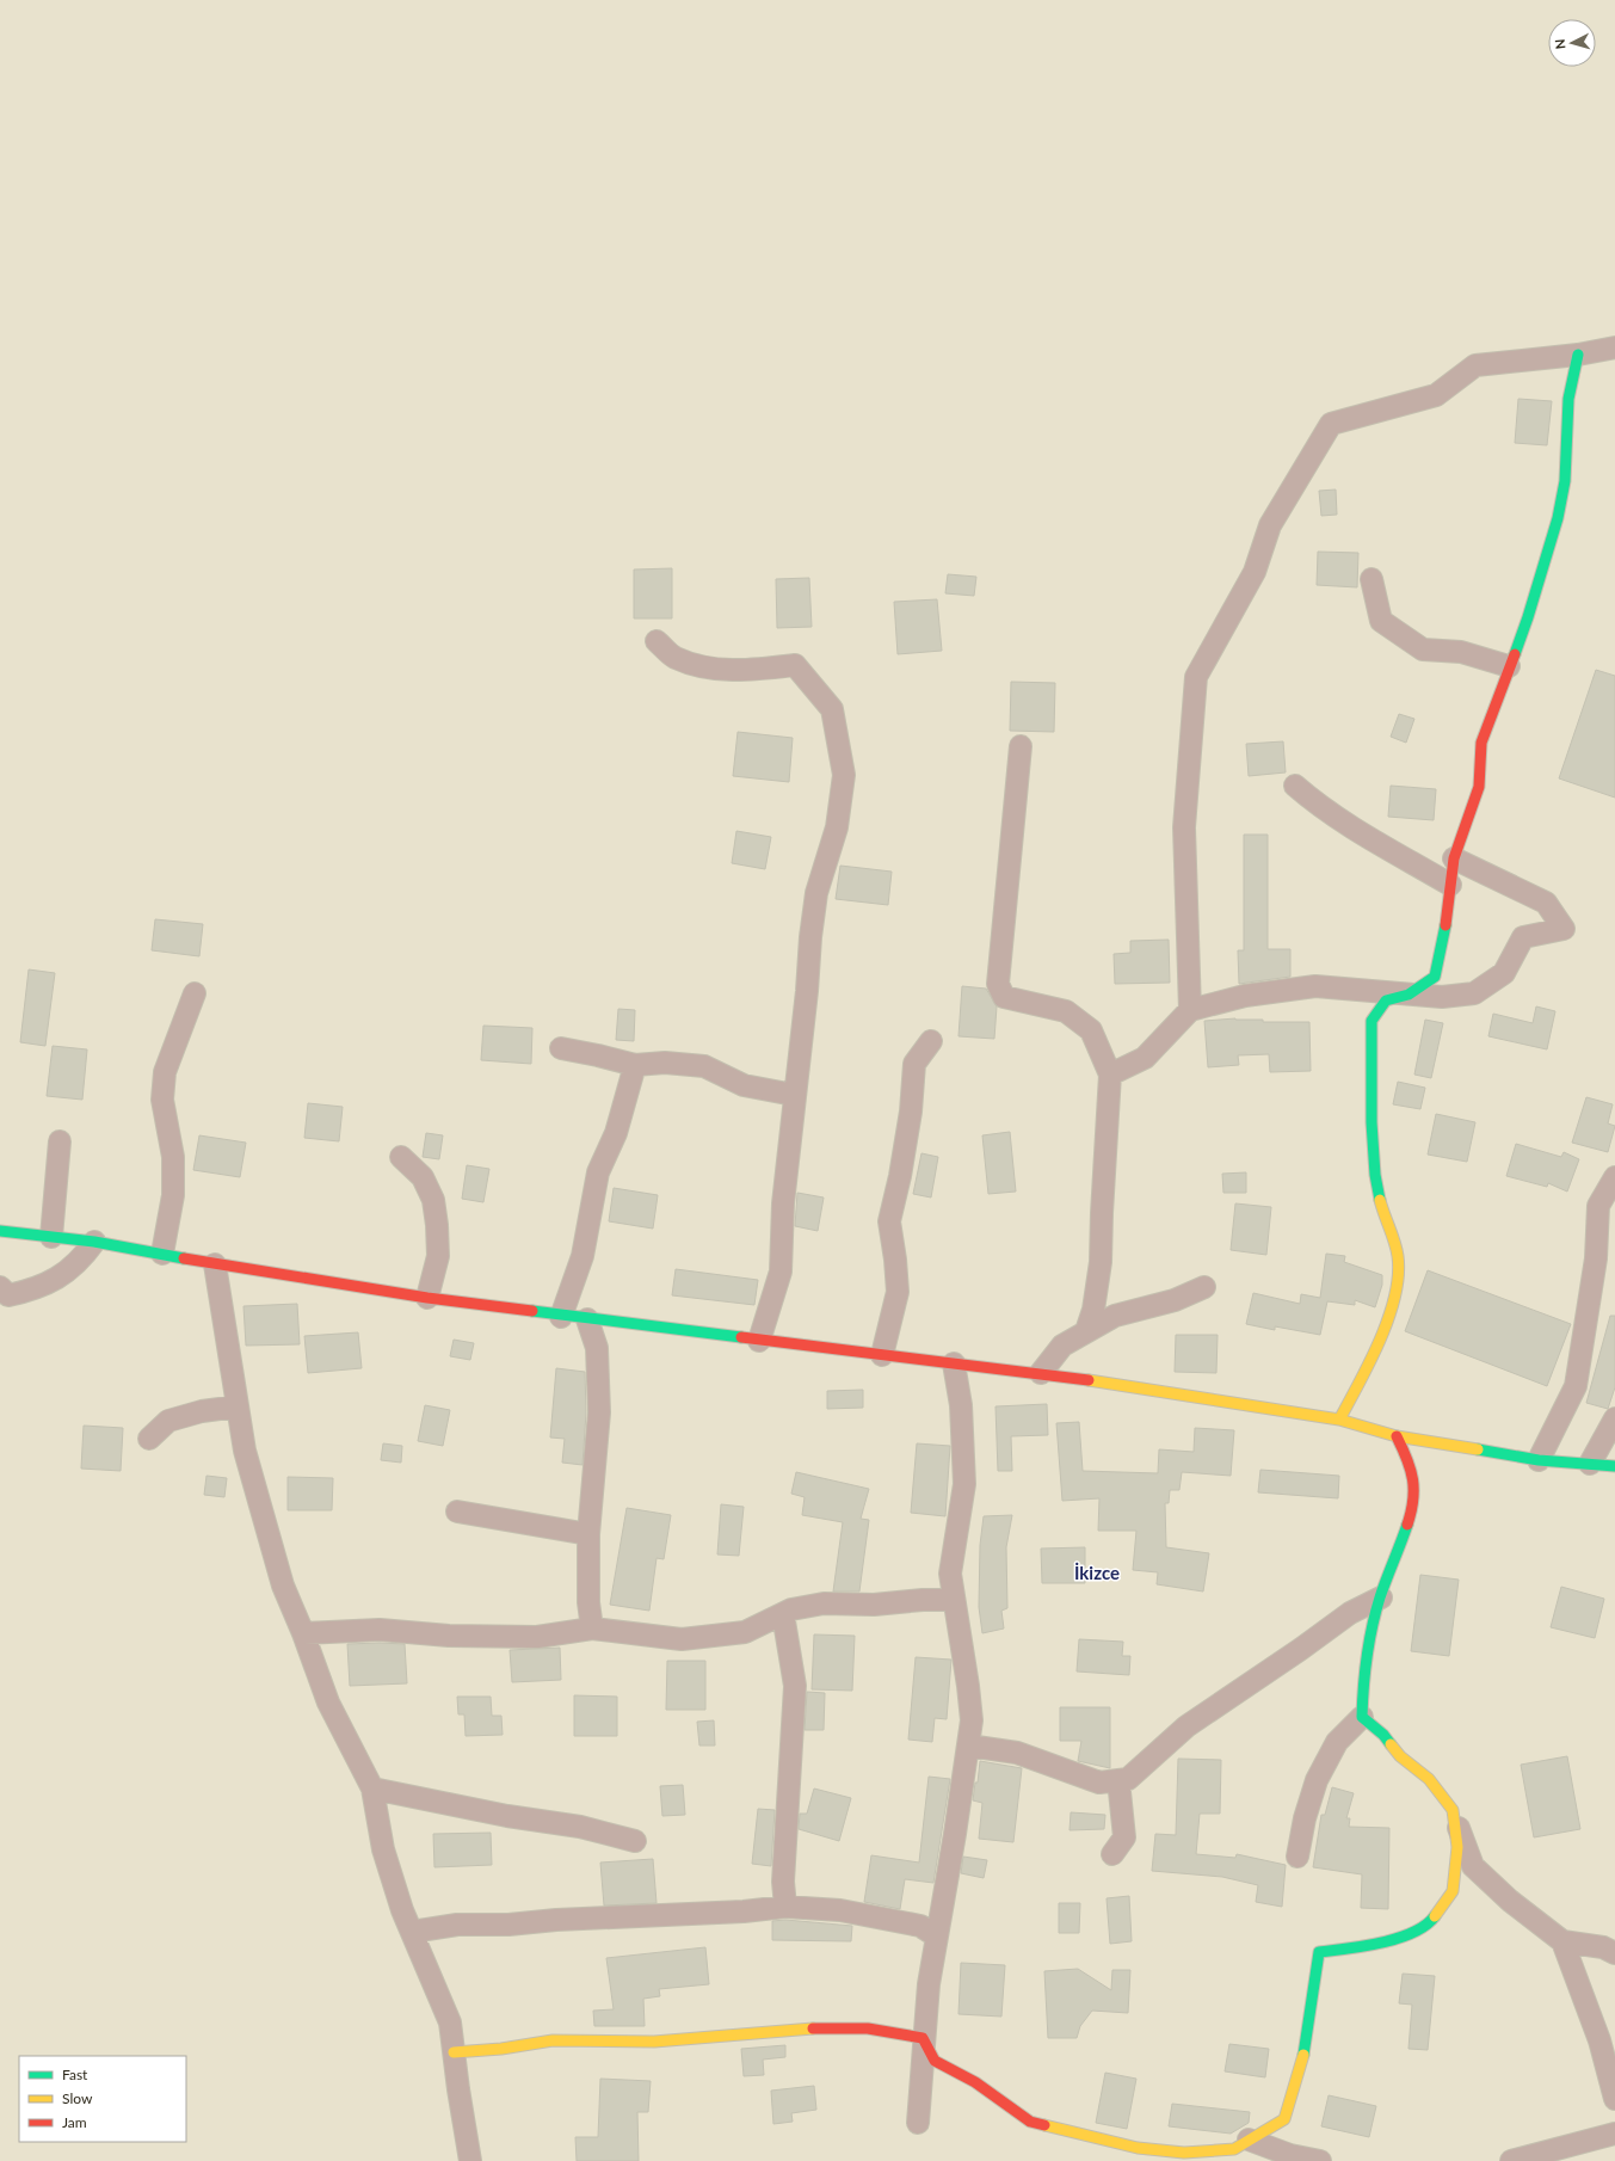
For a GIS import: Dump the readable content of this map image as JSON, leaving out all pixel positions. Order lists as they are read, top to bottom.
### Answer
{
  "districts": ["İkizce"],
  "legend": ["Fast", "Slow", "Jam"],
  "north": "left"
}
